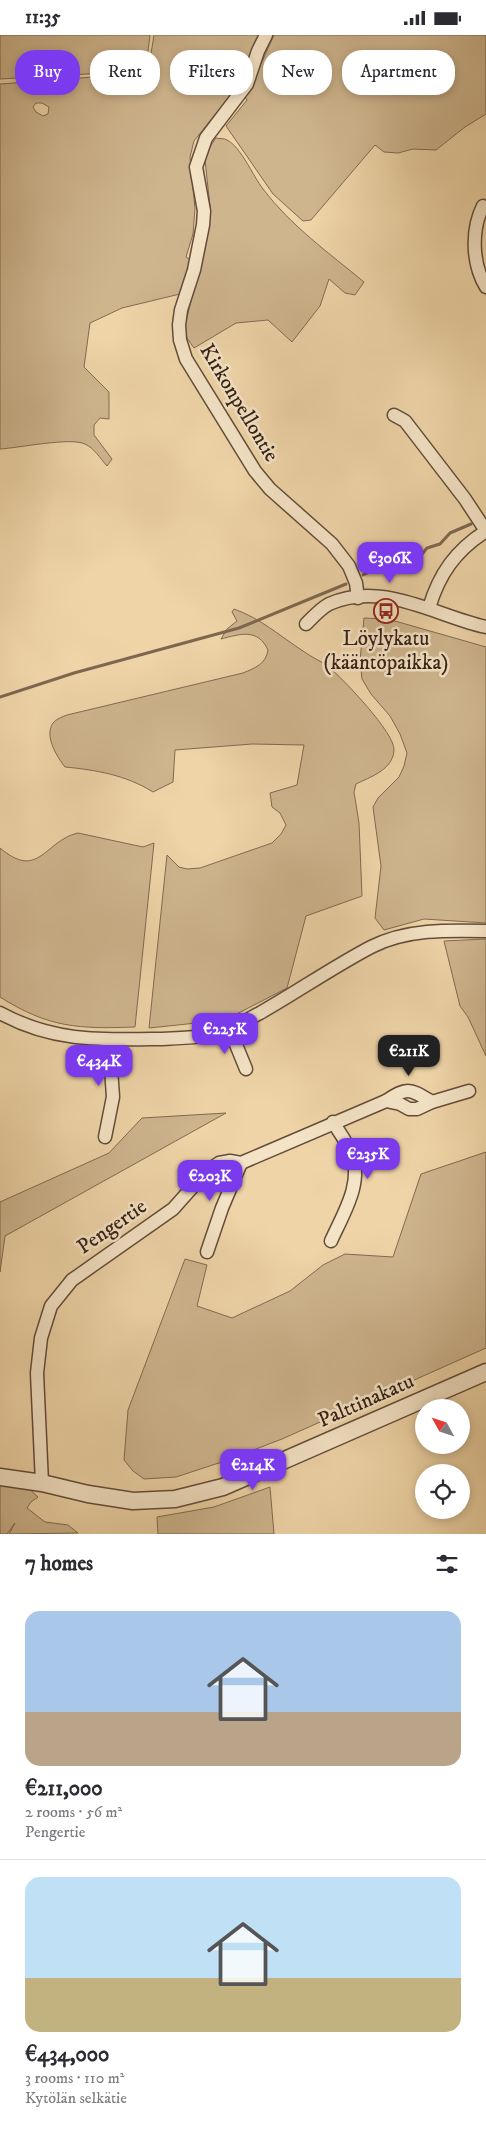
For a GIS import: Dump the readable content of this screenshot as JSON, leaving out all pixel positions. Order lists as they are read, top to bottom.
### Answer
{
  "streets": {
    "street": ["Kirkonpellontie", "Pengertie", "Palttinakatu"]
  },
  "crossings": [
    ["Pengertie", "Palttinakatu"]
  ],
  "places": {
    "bus stop": ["Löylykatu (kääntöpaikka)"]
  },
  "north": "top left",
  "page": {
    "status": "11:35",
    "chip": [
      "Buy",
      "Rent",
      "Filters",
      "New",
      "Apartment"
    ],
    "price": [
      "€306K",
      "€225K",
      "€211K",
      "€434K",
      "€235K",
      "€203K",
      "€214K"
    ],
    "heading": "7 homes",
    "list": [
      {
        "name": "€211,000",
        "note": "2 rooms · 56 m² · Pengertie"
      },
      {
        "name": "€434,000",
        "note": "3 rooms · 110 m² · Kytölän selkätie"
      }
    ]
  }
}
